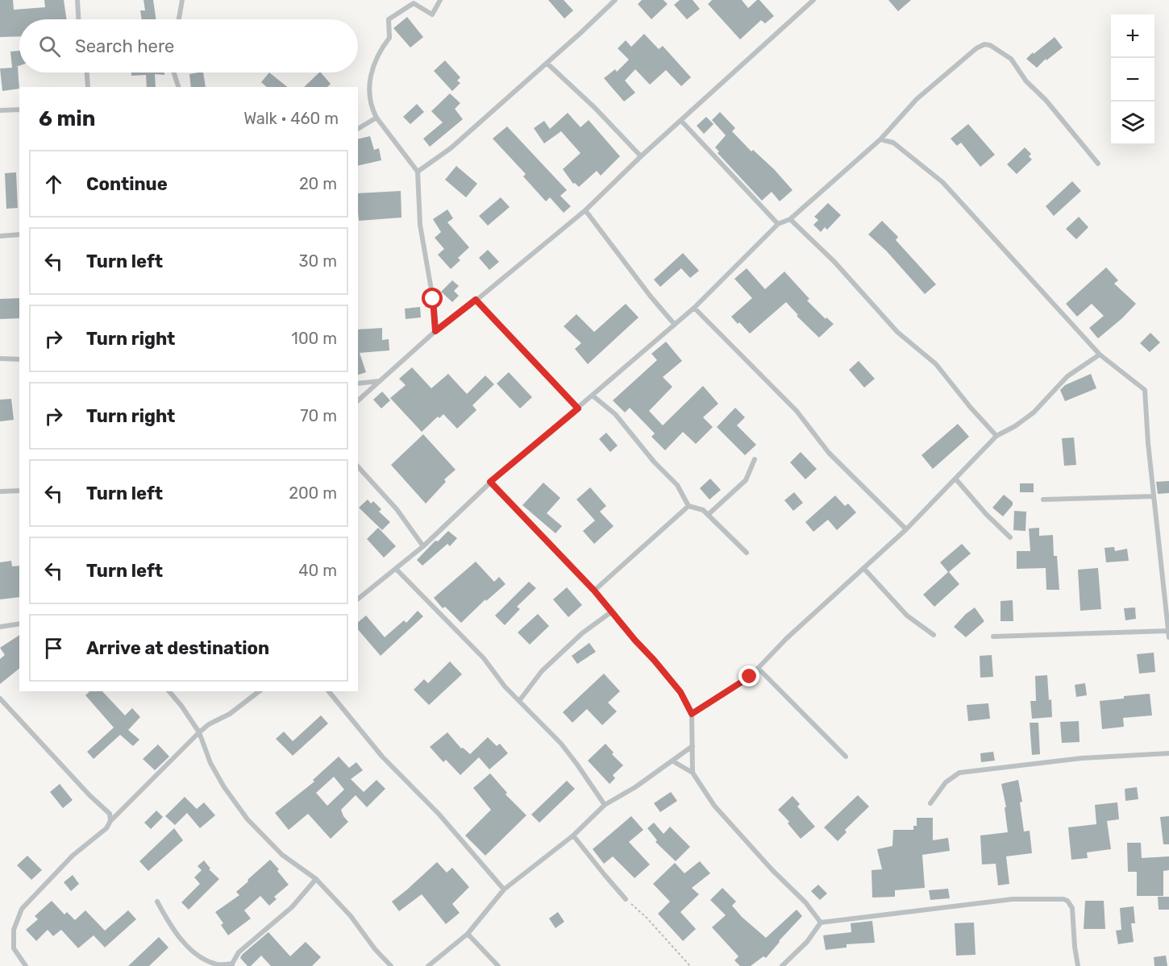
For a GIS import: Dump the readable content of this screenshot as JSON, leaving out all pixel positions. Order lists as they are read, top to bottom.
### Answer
{
  "page": {
    "map_buttons": ["+", "−"],
    "search": "Search here",
    "heading": ["6 min", "Walk · 460 m"],
    "list": [
      ["Continue", "20 m"],
      ["Turn left", "30 m"],
      ["Turn right", "100 m"],
      ["Turn right", "70 m"],
      ["Turn left", "200 m"],
      ["Turn left", "40 m"],
      "Arrive at destination"
    ]
  }
}
